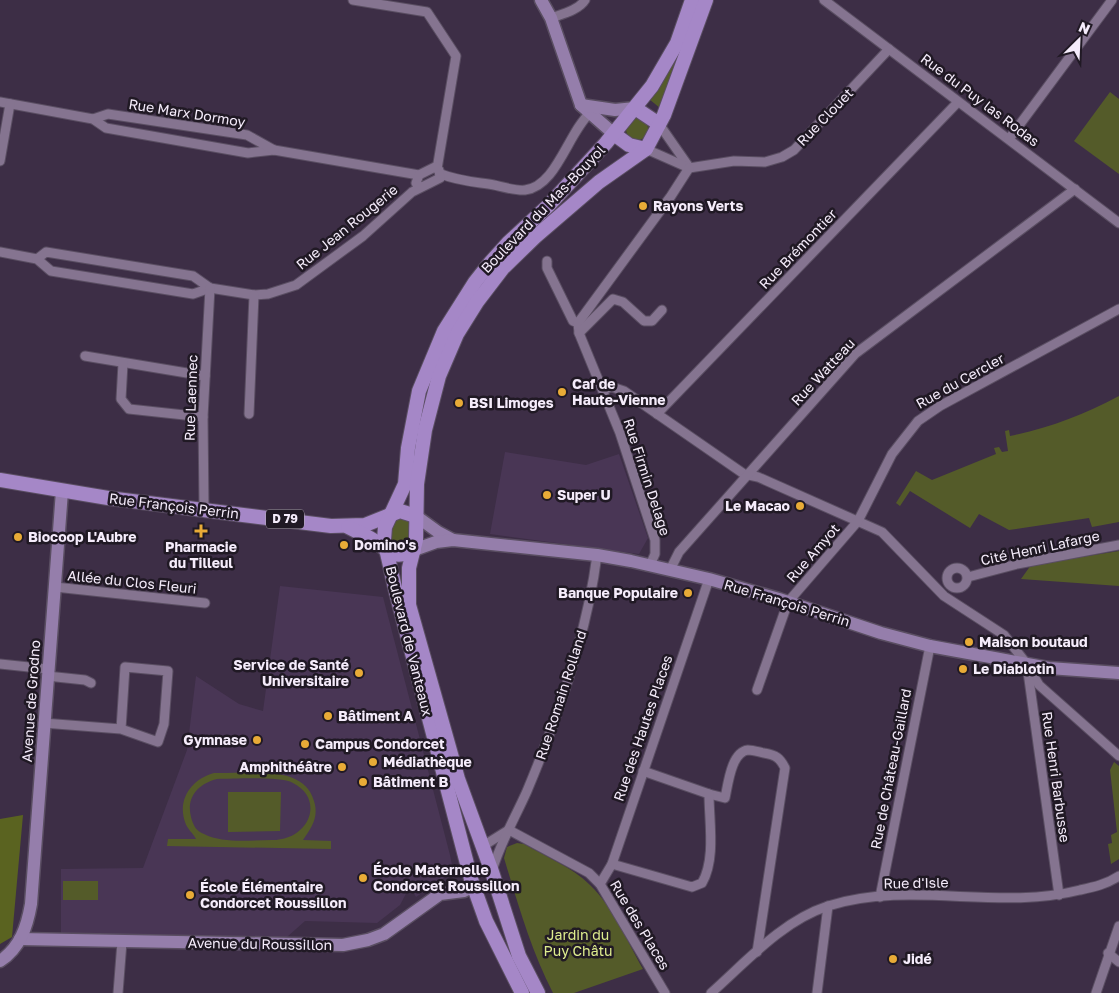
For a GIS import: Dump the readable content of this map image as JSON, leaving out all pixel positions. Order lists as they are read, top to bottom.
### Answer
{
  "streets": {
    "main road": [
      "Boulevard du Mas-Bouyol",
      "Rue François Perrin",
      "D 79",
      "Boulevard de Vanteaux"
    ],
    "street": [
      "Rue du Puy las Rodas",
      "Rue Marx Dormoy",
      "Rue Clouet",
      "Rue Jean Rougerie",
      "Rue Brémontier",
      "Rue Watteau",
      "Rue du Cercler",
      "Rue Laennec",
      "Rue Firmin Delage",
      "Cité Henri Lafarge",
      "Rue Amyot",
      "Allée du Clos Fleuri",
      "Rue Romain Rolland",
      "Avenue de Grodno",
      "Rue des Hautes Places",
      "Rue de Château-Gaillard",
      "Rue Henri Barbusse",
      "Rue d'Isle",
      "Rue des Places",
      "Avenue du Roussillon"
    ]
  },
  "crossings": [
    ["Rue du Puy las Rodas", "Rue Clouet"],
    ["Rue du Puy las Rodas", "Rue Brémontier"],
    ["Rue du Puy las Rodas", "Rue Watteau"],
    ["Boulevard du Mas-Bouyol", "Rue François Perrin"],
    ["Boulevard du Mas-Bouyol", "Boulevard de Vanteaux"],
    ["Rue Jean Rougerie", "Rue Laennec"],
    ["Rue Watteau", "Rue François Perrin"],
    ["Rue du Cercler", "Rue Amyot"],
    ["Rue Laennec", "Rue François Perrin"],
    ["Rue Firmin Delage", "Rue François Perrin"],
    ["Rue François Perrin", "Rue Amyot"],
    ["Rue François Perrin", "Boulevard de Vanteaux"],
    ["Rue François Perrin", "Rue Romain Rolland"],
    ["Rue François Perrin", "Avenue de Grodno"],
    ["Rue François Perrin", "Rue des Hautes Places"],
    ["Rue François Perrin", "Rue de Château-Gaillard"],
    ["Rue François Perrin", "Rue Henri Barbusse"],
    ["Allée du Clos Fleuri", "Avenue de Grodno"],
    ["Boulevard de Vanteaux", "Rue Romain Rolland"],
    ["Boulevard de Vanteaux", "Avenue du Roussillon"],
    ["Rue Romain Rolland", "Rue des Places"],
    ["Rue Romain Rolland", "Avenue du Roussillon"],
    ["Avenue de Grodno", "Avenue du Roussillon"],
    ["Rue des Hautes Places", "Rue des Places"],
    ["Rue de Château-Gaillard", "Rue d'Isle"],
    ["Rue Henri Barbusse", "Rue d'Isle"]
  ],
  "parks": ["Jardin du Puy Châtu"],
  "places": {
    "other": [
      "Rayons Verts",
      "Caf de Haute-Vienne",
      "BSI Limoges",
      "Super U",
      "Le Macao",
      "Biocoop L'Aubre",
      "Domino's",
      "Banque Populaire",
      "Maison boutaud",
      "Le Diablotin",
      "Service de Santé Universitaire",
      "Bâtiment A",
      "Gymnase",
      "Campus Condorcet",
      "Médiathèque",
      "Amphithéâtre",
      "Bâtiment B",
      "École Maternelle Condorcet Roussillon",
      "École Élémentaire Condorcet Roussillon",
      "Jidé"
    ],
    "health": ["Pharmacie du Tilleul"]
  },
  "north": "top right"
}
